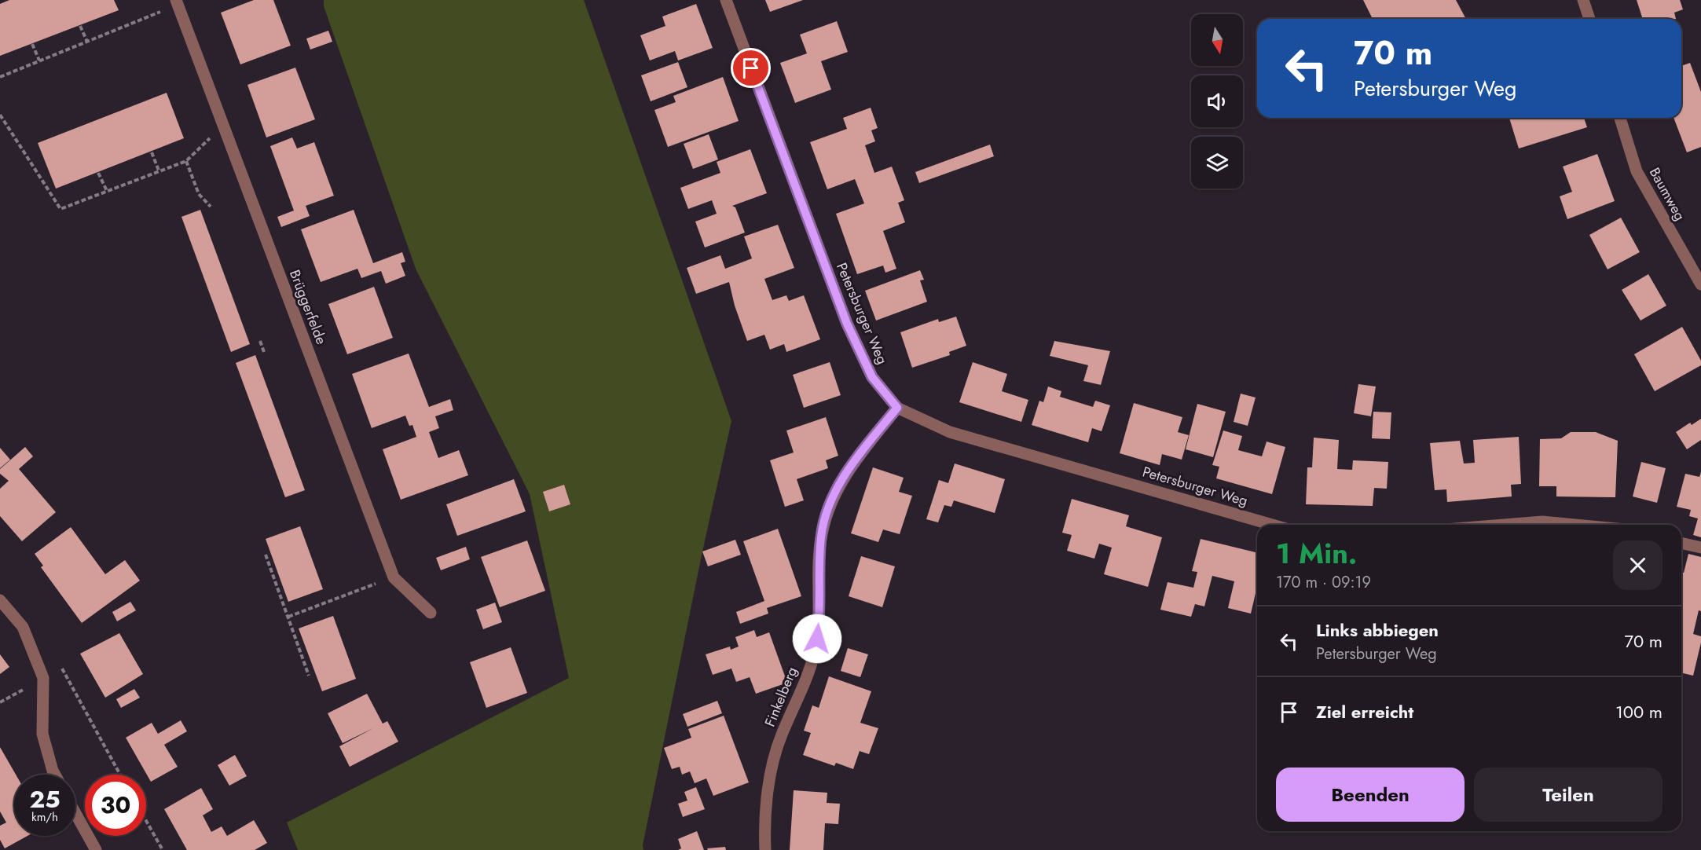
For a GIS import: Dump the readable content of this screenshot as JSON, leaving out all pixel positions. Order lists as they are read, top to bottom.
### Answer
{
  "streets": {
    "street": [
      "Baumweg",
      "Brüggerfelde",
      "Petersburger Weg",
      "Finkelberg"
    ]
  },
  "crossings": [
    ["Petersburger Weg", "Finkelberg"]
  ],
  "north": "bottom",
  "page": {
    "turn": ["70 m", "Petersburger Weg"],
    "heading": ["1 Min.", "170 m · 09:19"],
    "list": [
      {
        "name": "Links abbiegen",
        "note": "Petersburger Weg",
        "value": "70 m"
      },
      {
        "name": "Ziel erreicht",
        "value": "100 m"
      }
    ],
    "buttons": ["Beenden", "Teilen"],
    "speed": "25 km/h",
    "limit": "30"
  }
}
